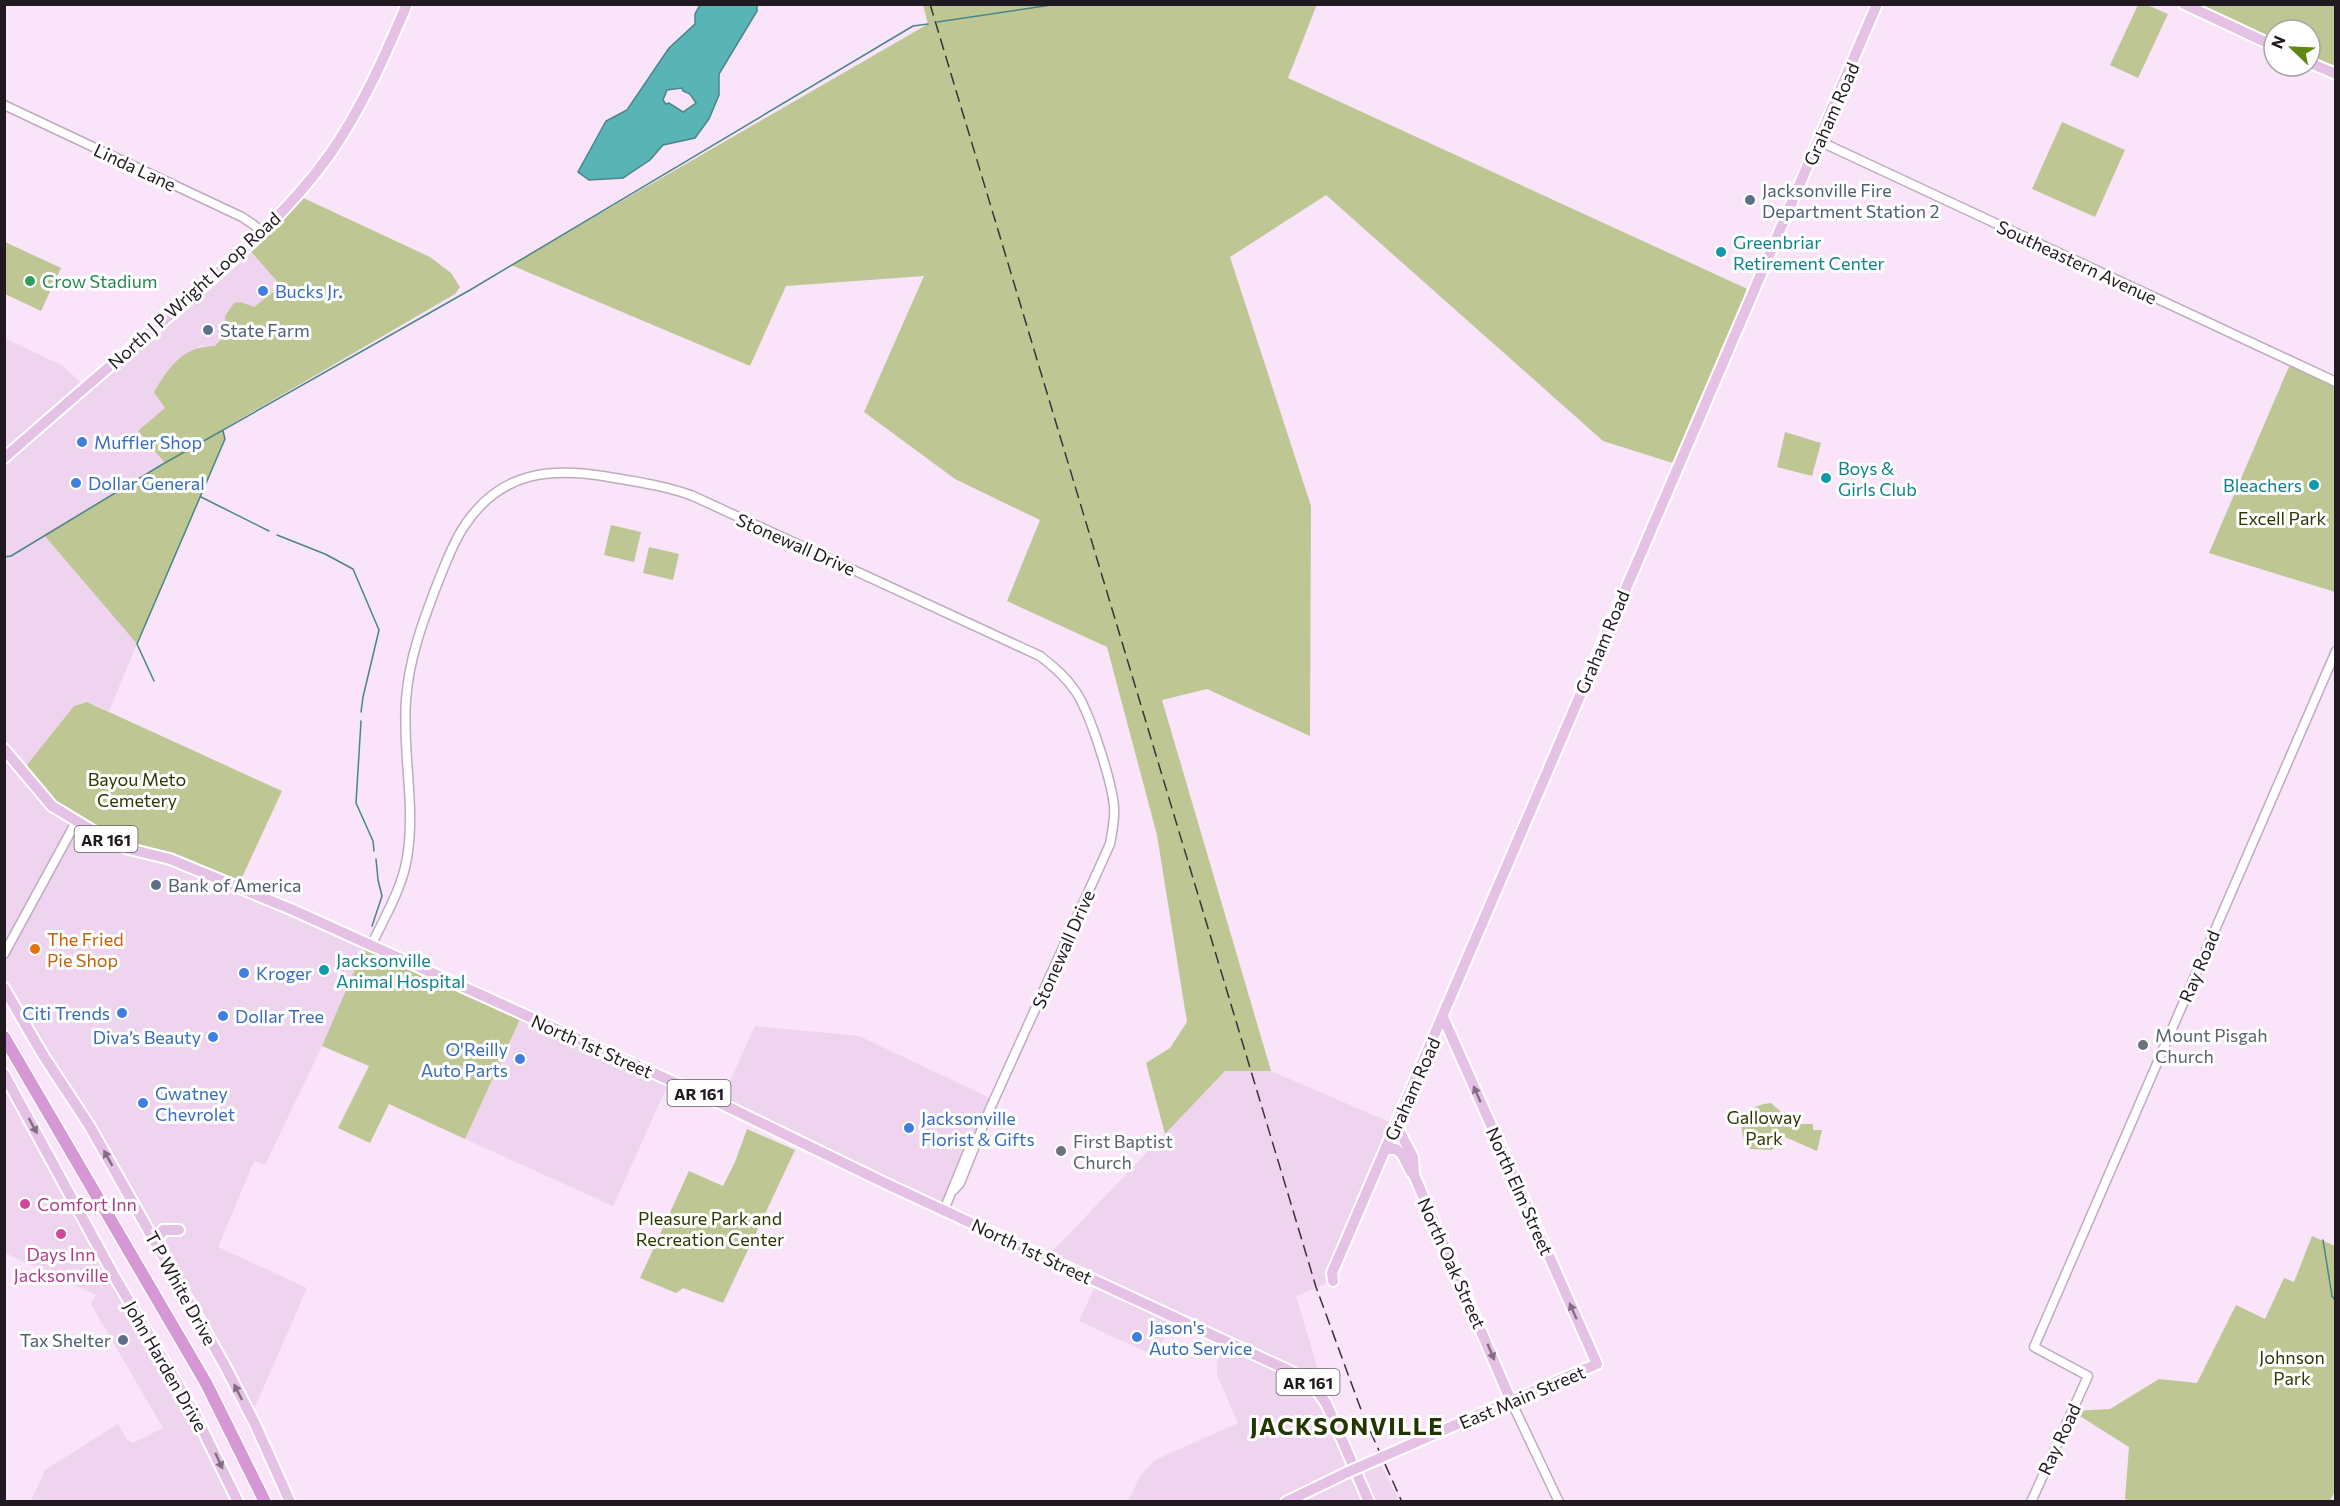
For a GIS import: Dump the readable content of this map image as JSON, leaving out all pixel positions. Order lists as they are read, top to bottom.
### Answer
{
  "streets": {
    "main road": [
      "Graham Road",
      "North J P Wright Loop Road",
      "AR 161",
      "North 1st Street",
      "North Elm Street",
      "North Oak Street",
      "T P White Drive",
      "John Harden Drive",
      "East Main Street"
    ],
    "street": [
      "Linda Lane",
      "Southeastern Avenue",
      "Stonewall Drive",
      "Ray Road"
    ]
  },
  "crossings": [
    ["Graham Road", "Southeastern Avenue"],
    ["Graham Road", "North Elm Street"],
    ["Graham Road", "North Oak Street"],
    ["Linda Lane", "North J P Wright Loop Road"],
    ["Stonewall Drive", "North 1st Street"],
    ["North Elm Street", "East Main Street"],
    ["North Oak Street", "East Main Street"]
  ],
  "one_way": [
    "North Elm Street",
    "North Oak Street",
    "T P White Drive",
    "John Harden Drive"
  ],
  "districts": ["JACKSONVILLE"],
  "parks": [
    "Excell Park",
    "Bayou Meto Cemetery",
    "Galloway Park",
    "Pleasure Park and Recreation Center",
    "Johnson Park"
  ],
  "places": [
    "Jacksonville Fire Department Station 2",
    "Greenbriar Retirement Center",
    "Crow Stadium",
    "Bucks Jr.",
    "State Farm",
    "Muffler Shop",
    "Boys & Girls Club",
    "Dollar General",
    "Bleachers",
    "Bank of America",
    "The Fried Pie Shop",
    "Jacksonville Animal Hospital",
    "Kroger",
    "Citi Trends",
    "Dollar Tree",
    "Diva’s Beauty",
    "Mount Pisgah Church",
    "O'Reilly Auto Parts",
    "Gwatney Chevrolet",
    "Jacksonville Florist & Gifts",
    "First Baptist Church",
    "Comfort Inn",
    "Days Inn Jacksonville",
    "Jason's Auto Service",
    "Tax Shelter"
  ],
  "north": "top left"
}
